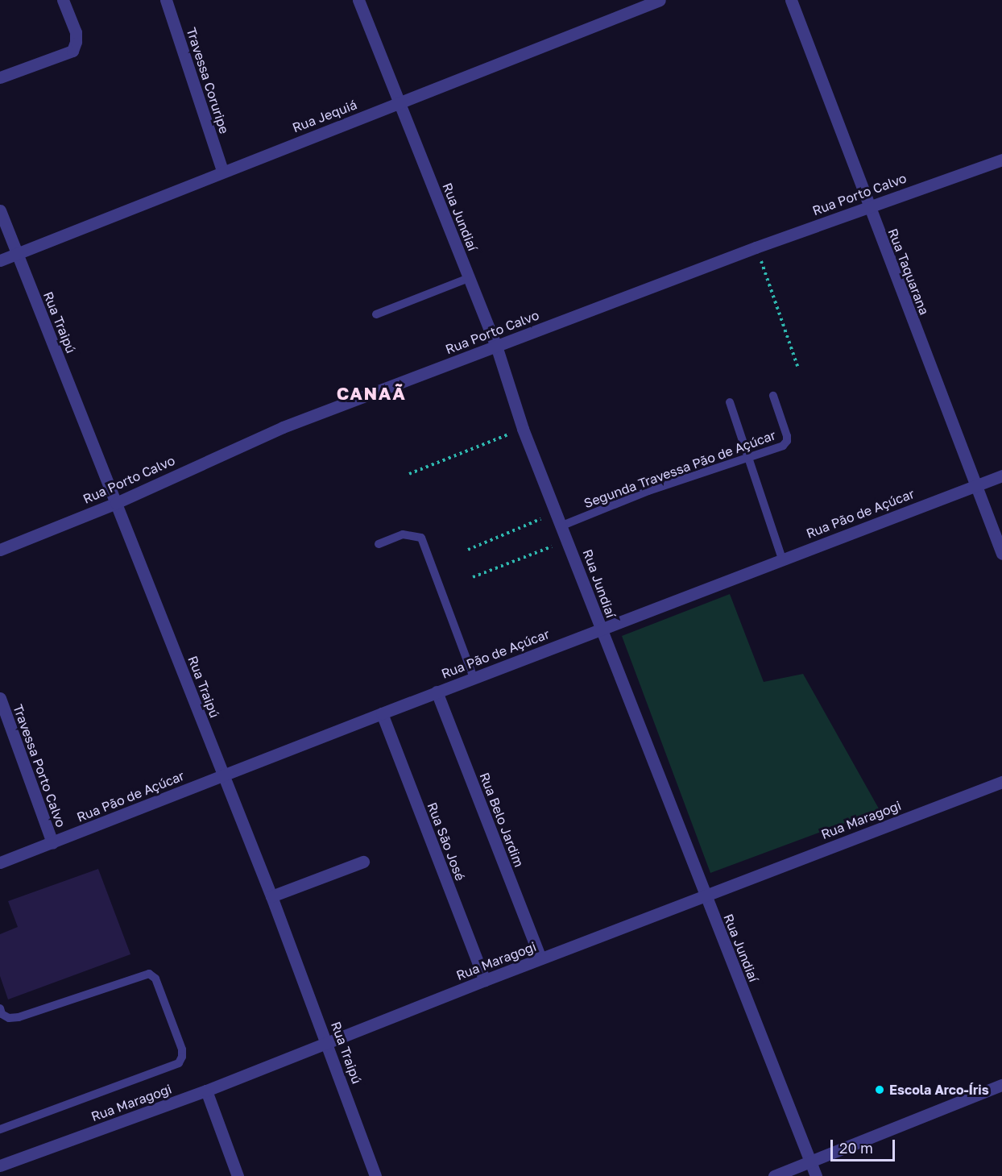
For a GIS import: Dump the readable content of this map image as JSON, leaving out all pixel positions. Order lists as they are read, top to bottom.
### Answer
{
  "streets": {
    "street": [
      "Travessa Coruripe",
      "Rua Jequiá",
      "Rua Porto Calvo",
      "Rua Jundiaí",
      "Rua Taquarana",
      "Rua Traipú",
      "Rua Pão de Açúcar",
      "Travessa Porto Calvo",
      "Rua Belo Jardim",
      "Rua Maragogi",
      "Rua São José"
    ],
    "lane": ["Segunda Travessa Pão de Açúcar"]
  },
  "crossings": [
    ["Travessa Coruripe", "Rua Jequiá"],
    ["Rua Jequiá", "Rua Jundiaí"],
    ["Rua Jequiá", "Rua Traipú"],
    ["Rua Porto Calvo", "Rua Jundiaí"],
    ["Rua Porto Calvo", "Rua Taquarana"],
    ["Rua Porto Calvo", "Rua Traipú"],
    ["Rua Jundiaí", "Segunda Travessa Pão de Açúcar"],
    ["Rua Jundiaí", "Rua Pão de Açúcar"],
    ["Rua Jundiaí", "Rua Maragogi"],
    ["Rua Taquarana", "Rua Pão de Açúcar"],
    ["Rua Traipú", "Rua Pão de Açúcar"],
    ["Rua Traipú", "Rua Maragogi"],
    ["Rua Pão de Açúcar", "Travessa Porto Calvo"],
    ["Rua Pão de Açúcar", "Rua Belo Jardim"],
    ["Rua Pão de Açúcar", "Rua São José"],
    ["Rua Belo Jardim", "Rua Maragogi"],
    ["Rua Maragogi", "Rua São José"]
  ],
  "districts": ["CANAÃ"],
  "places": ["Escola Arco-Íris"],
  "scale_bar": "20 m"
}
